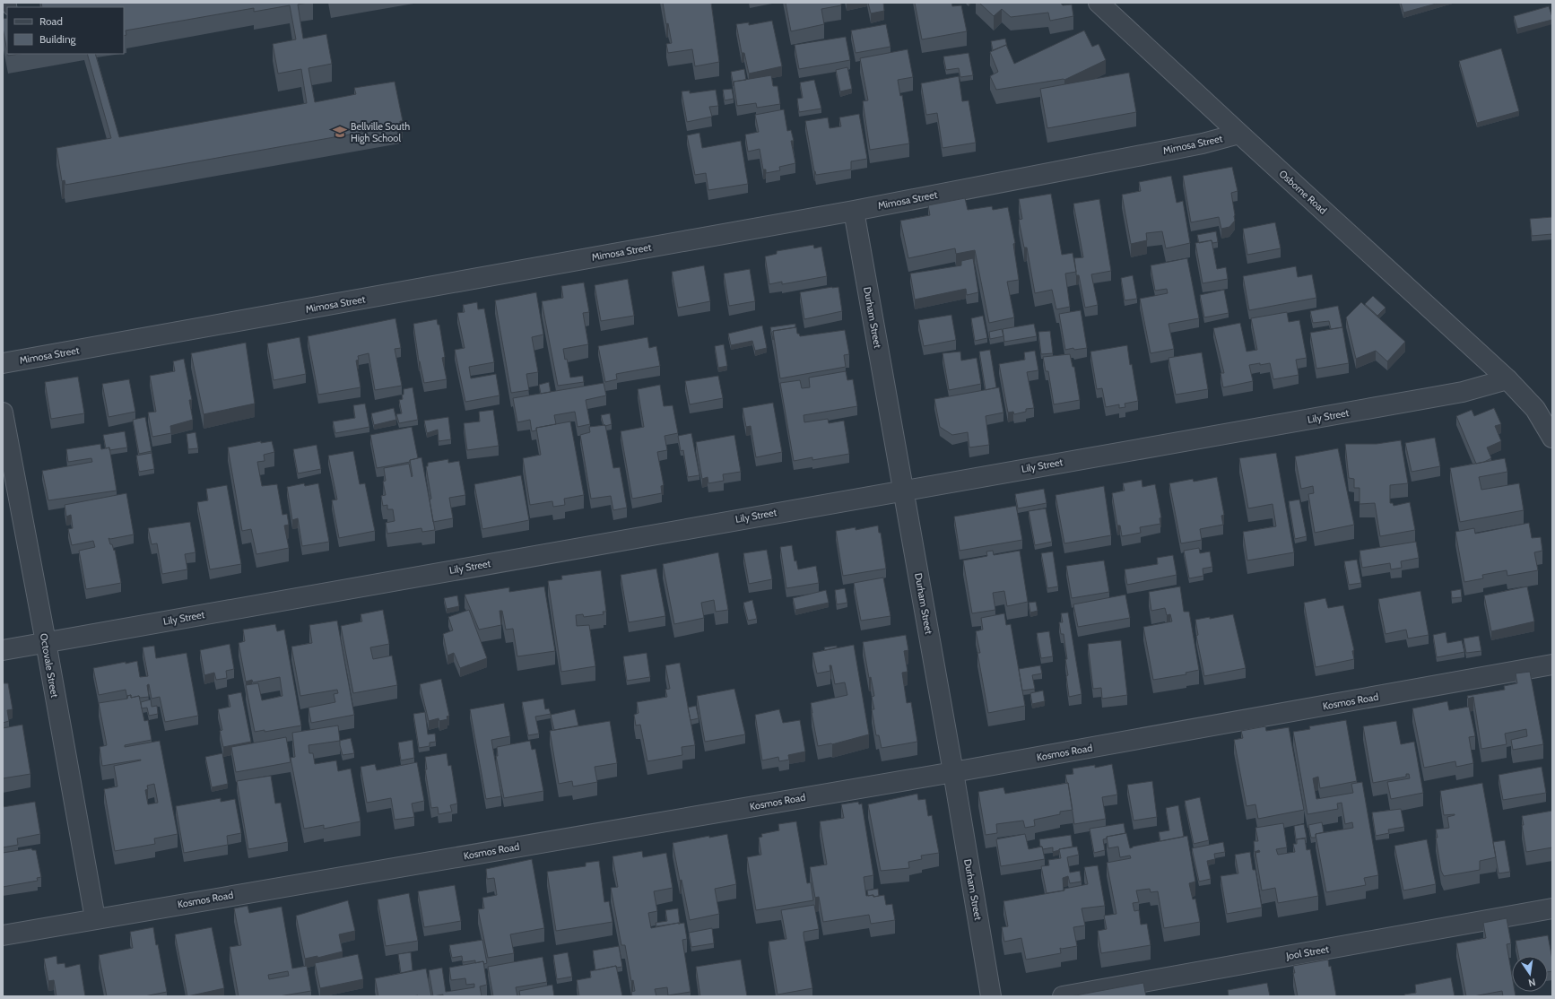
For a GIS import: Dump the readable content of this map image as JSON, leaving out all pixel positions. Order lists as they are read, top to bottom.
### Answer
{
  "streets": {
    "street": [
      "Mimosa Street",
      "Osborne Road",
      "Durham Street",
      "Lily Street",
      "Octovale Street",
      "Kosmos Road",
      "Jool Street"
    ]
  },
  "crossings": [
    ["Mimosa Street", "Osborne Road"],
    ["Mimosa Street", "Durham Street"],
    ["Osborne Road", "Lily Street"],
    ["Durham Street", "Lily Street"],
    ["Durham Street", "Kosmos Road"],
    ["Lily Street", "Octovale Street"],
    ["Octovale Street", "Kosmos Road"]
  ],
  "places": {
    "school or university": ["Bellville South High School"]
  },
  "legend": ["Road", "Building"],
  "north": "bottom"
}
